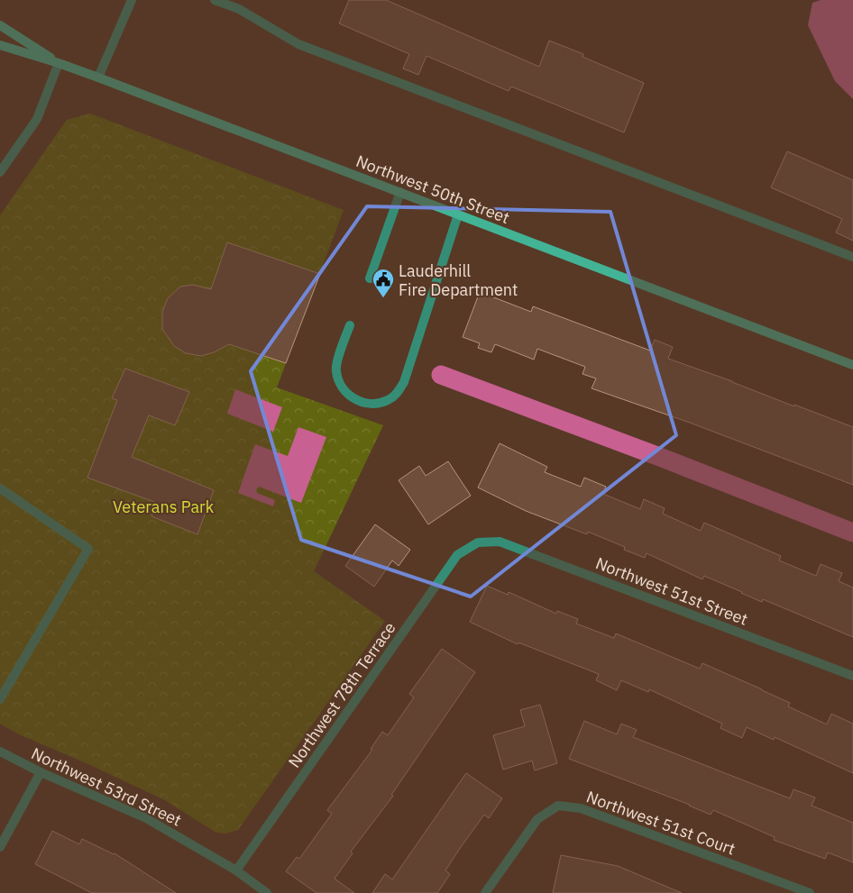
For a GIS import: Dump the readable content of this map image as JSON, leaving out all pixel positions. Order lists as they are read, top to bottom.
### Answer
{
  "streets": {
    "street": [
      "Northwest 50th Street",
      "Northwest 51st Street",
      "Northwest 78th Terrace",
      "Northwest 53rd Street",
      "Northwest 51st Court"
    ]
  },
  "crossings": [
    ["Northwest 51st Street", "Northwest 78th Terrace"],
    ["Northwest 78th Terrace", "Northwest 53rd Street"]
  ],
  "parks": ["Veterans Park"],
  "places": {
    "public building": ["Lauderhill Fire Department"]
  }
}
